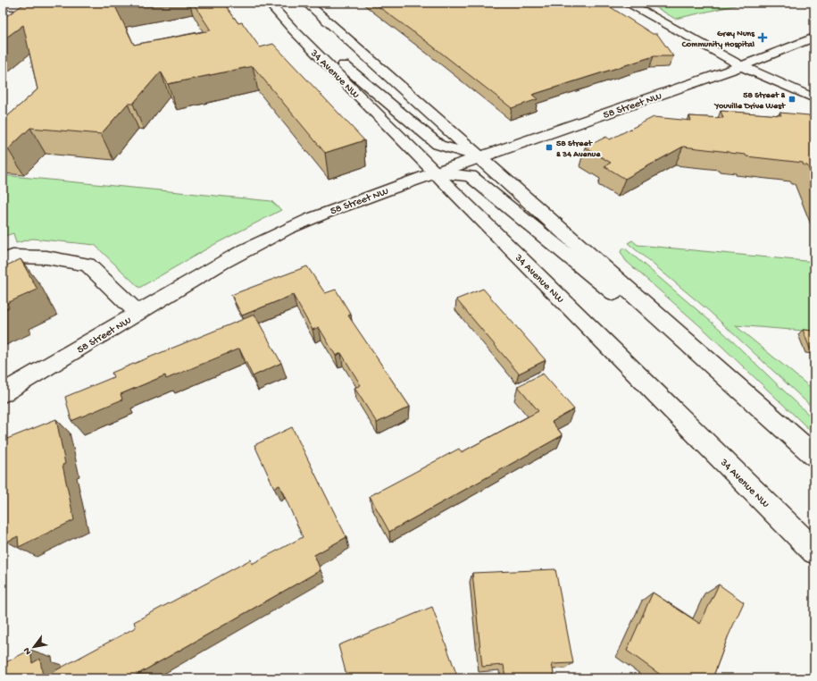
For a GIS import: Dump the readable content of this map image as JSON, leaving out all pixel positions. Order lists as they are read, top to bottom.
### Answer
{
  "streets": {
    "main road": ["34 Avenue NW", "58 Street NW"]
  },
  "crossings": [
    ["34 Avenue NW", "58 Street NW"]
  ],
  "places": {
    "health": ["Grey Nuns Community Hospital"],
    "transit": ["58 Street & Youville Drive West", "58 Street & 34 Avenue"]
  },
  "north": "bottom left"
}
